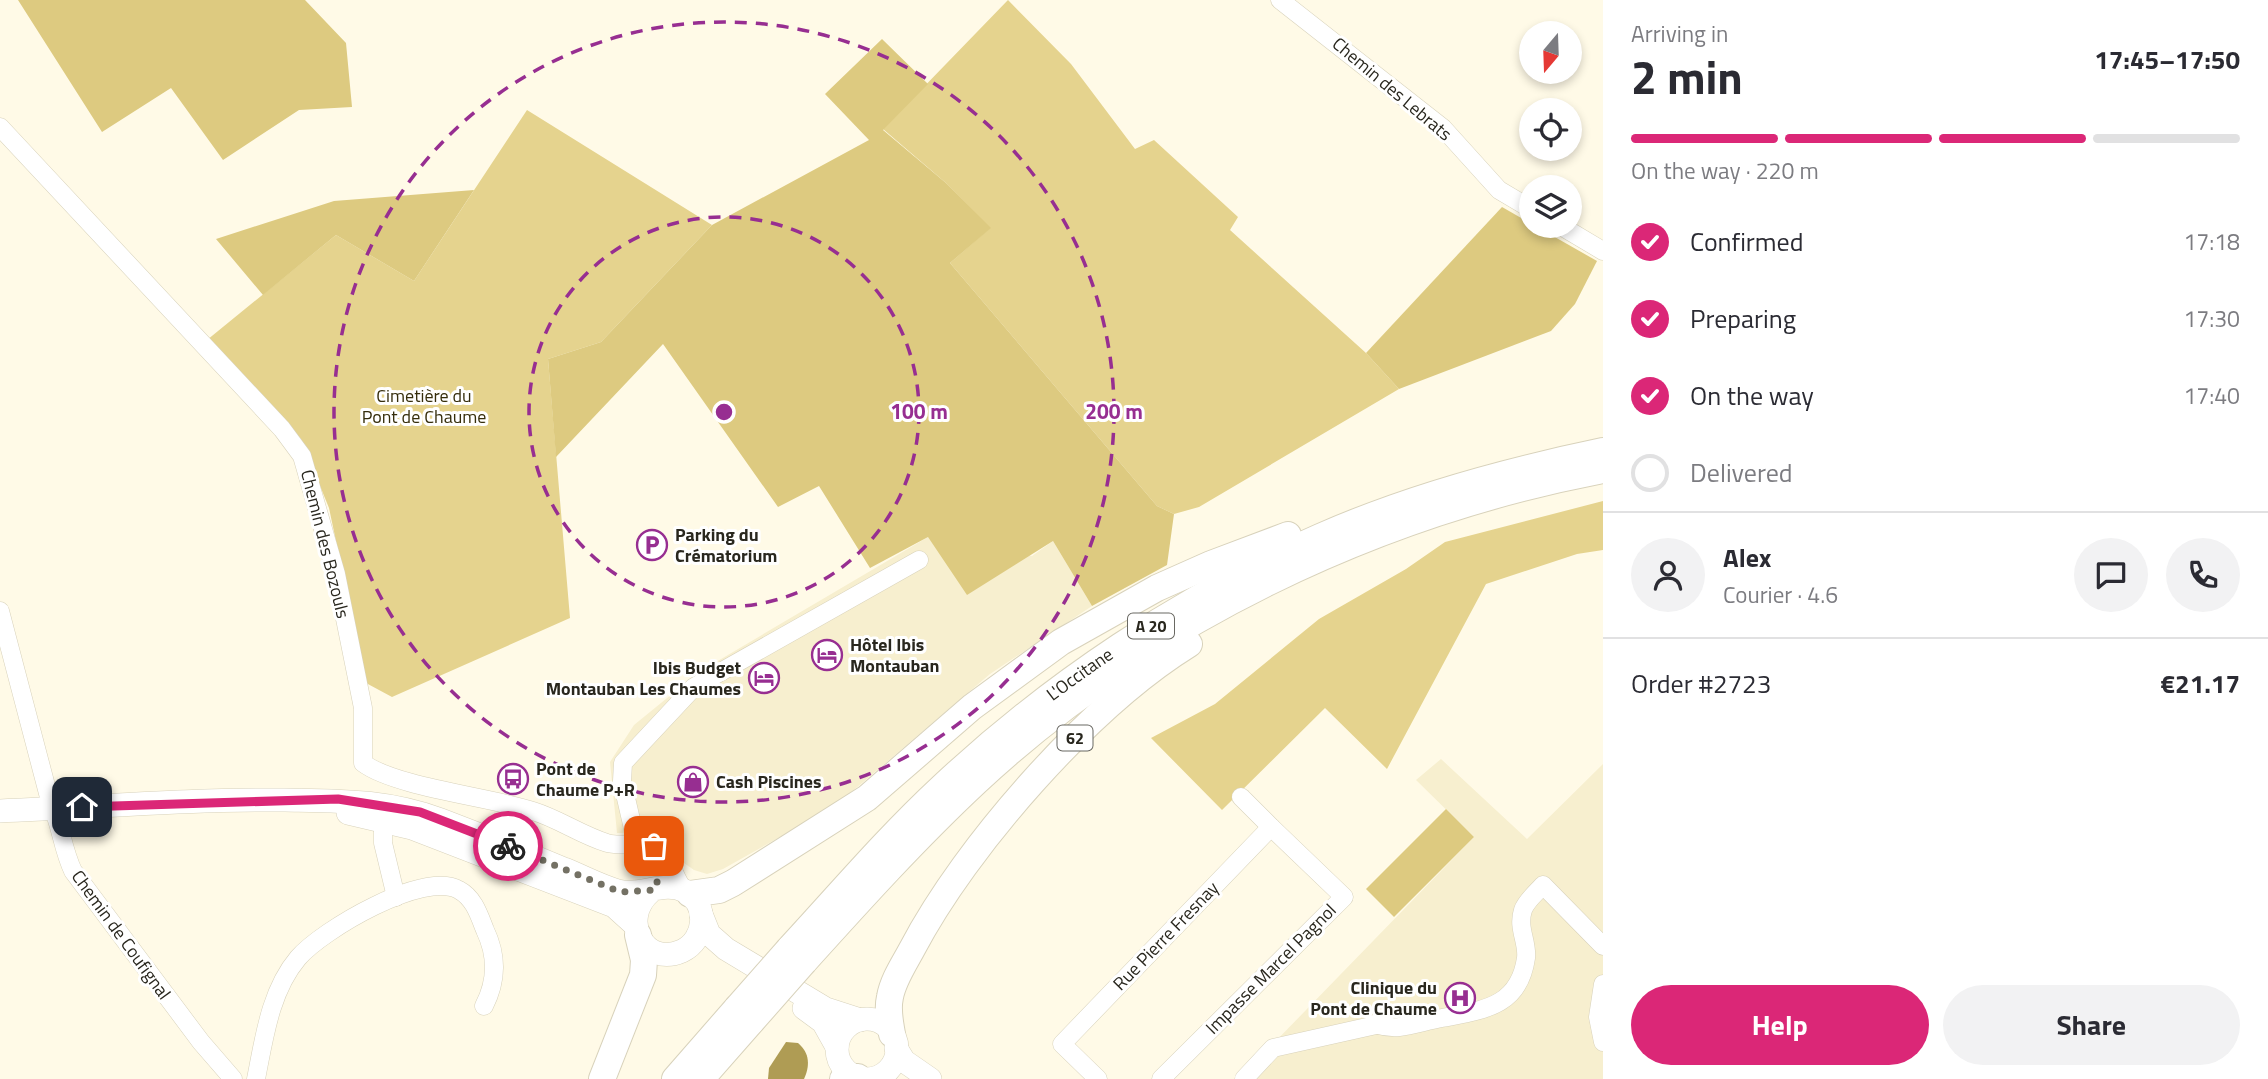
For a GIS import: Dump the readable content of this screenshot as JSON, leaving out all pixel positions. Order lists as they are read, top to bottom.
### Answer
{
  "streets": {
    "highway": ["A 20", "L'Occitane", "62"],
    "street": [
      "Chemin des Lebrats",
      "Chemin des Bozouls",
      "Chemin de Coufignal",
      "Rue Pierre Fresnay",
      "Impasse Marcel Pagnol"
    ]
  },
  "crossings": [
    ["L'Occitane", "62"],
    ["Rue Pierre Fresnay", "Impasse Marcel Pagnol"]
  ],
  "parks": ["Cimetière du Pont de Chaume"],
  "places": {
    "parking": ["Parking du Crématorium"],
    "hotel": ["Hôtel Ibis Montauban", "Ibis Budget Montauban Les Chaumes"],
    "bus stop": ["Pont de Chaume P+R"],
    "shop": ["Cash Piscines"],
    "hospital": ["Clinique du Pont de Chaume"]
  },
  "north": "bottom",
  "page": {
    "heading": ["2 min", "Arriving in", "17:45–17:50"],
    "panel": [
      "Alex",
      "Courier · 4.6",
      "Order #2723",
      "€21.17"
    ],
    "bar": "On the way · 220 m",
    "list": [
      ["Confirmed", "17:18"],
      ["Preparing", "17:30"],
      ["On the way", "17:40"],
      "Delivered"
    ],
    "buttons": ["Help", "Share"]
  },
  "rings": ["100 m", "200 m"]
}
